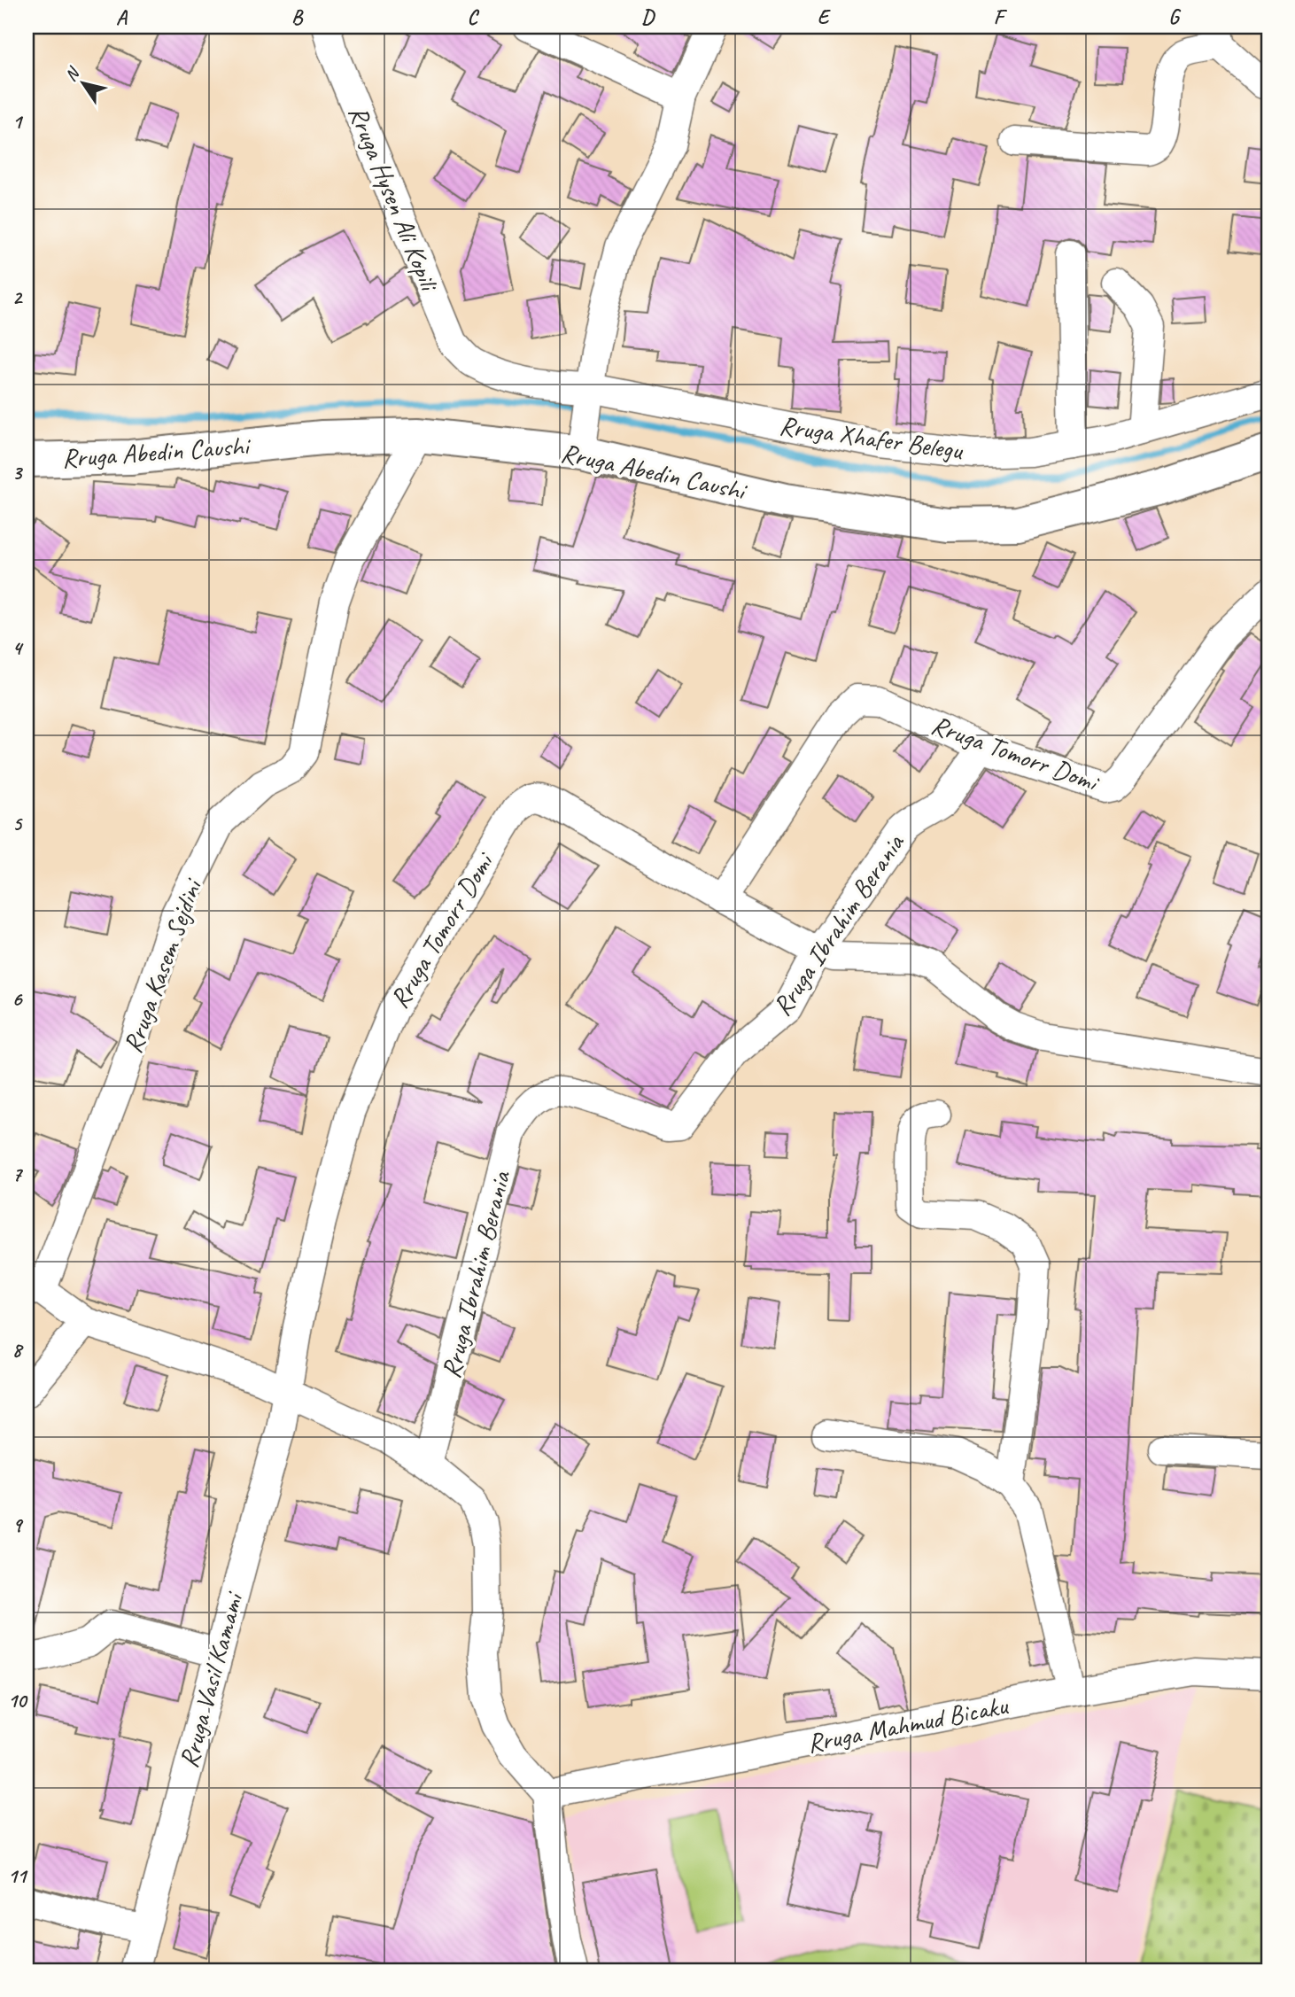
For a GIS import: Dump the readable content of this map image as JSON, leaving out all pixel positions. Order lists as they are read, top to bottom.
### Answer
{
  "streets": {
    "main road": ["Rruga Abedin Caushi"],
    "street": [
      "Rruga Hysen Ali Kopili",
      "Rruga Xhafer Belegu",
      "Rruga Tomorr Domi",
      "Rruga Ibrahim Berania",
      "Rruga Kasem Sejdini",
      "Rruga Vasil Kamami",
      "Rruga Mahmud Bicaku"
    ]
  },
  "crossings": [
    ["Rruga Hysen Ali Kopili", "Rruga Xhafer Belegu"],
    ["Rruga Abedin Caushi", "Rruga Kasem Sejdini"],
    ["Rruga Tomorr Domi", "Rruga Ibrahim Berania"],
    ["Rruga Tomorr Domi", "Rruga Vasil Kamami"]
  ],
  "north": "top left",
  "grid": {
    "columns": [
      "A",
      "B",
      "C",
      "D",
      "E",
      "F",
      "G"
    ],
    "rows": [
      "1",
      "2",
      "3",
      "4",
      "5",
      "6",
      "7",
      "8",
      "9",
      "10",
      "11"
    ]
  }
}
